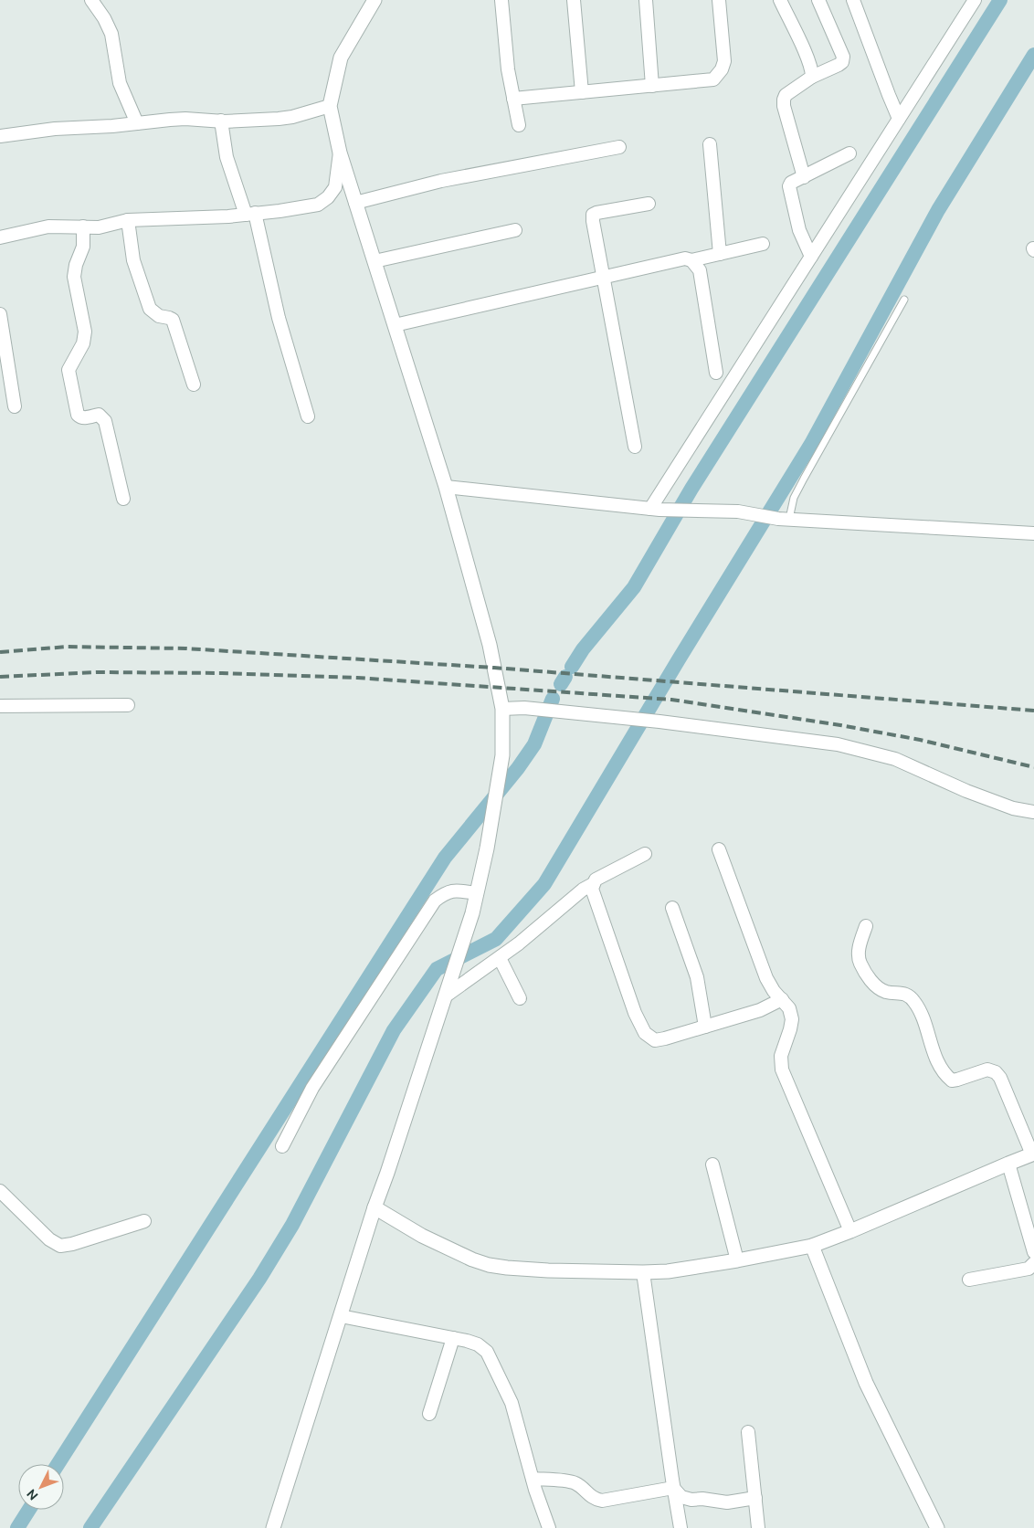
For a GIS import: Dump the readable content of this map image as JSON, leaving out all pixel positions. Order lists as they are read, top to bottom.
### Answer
{
  "north": "bottom left"
}
